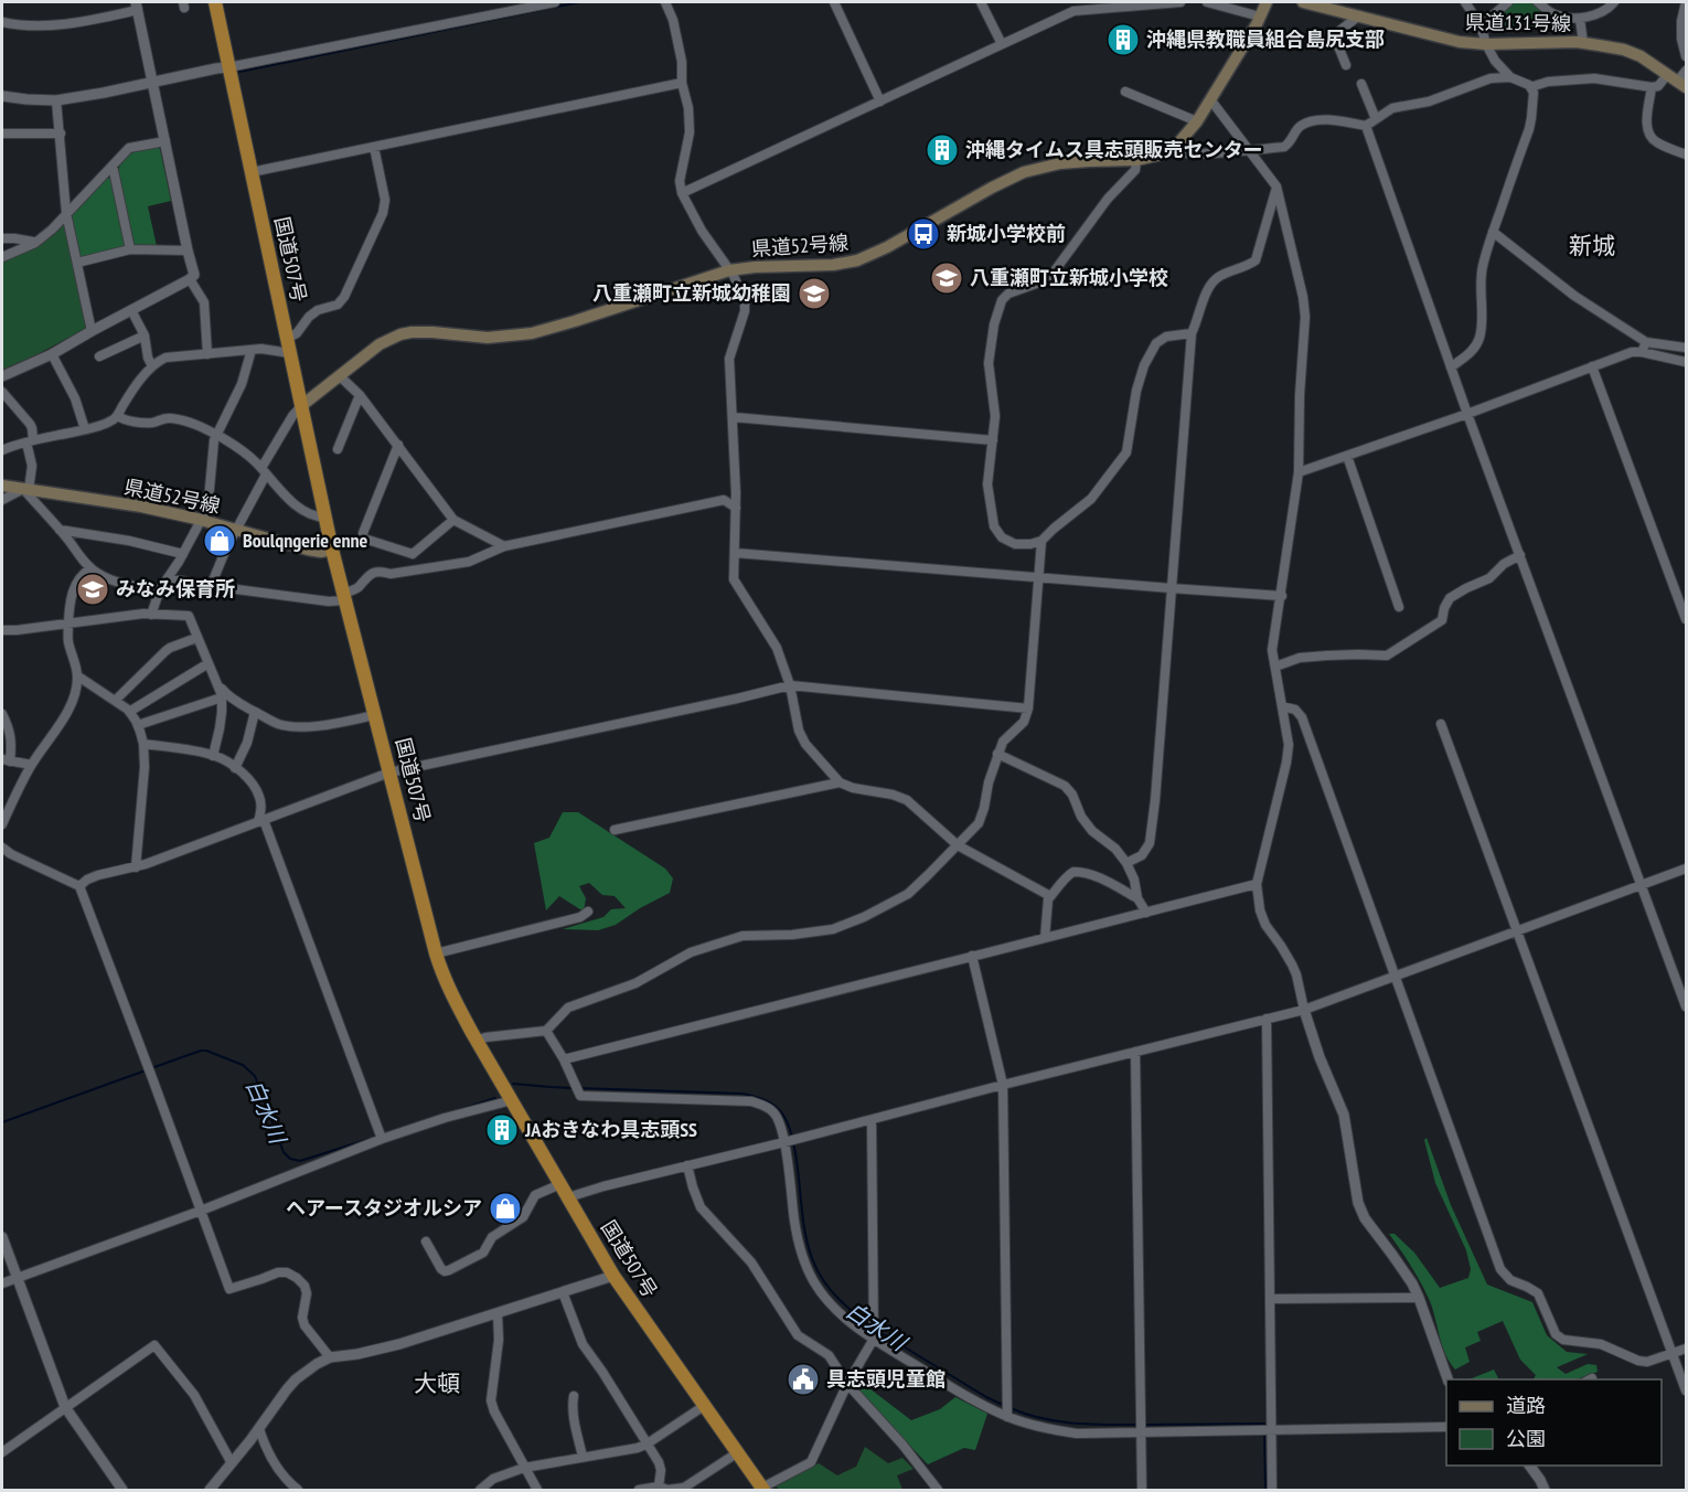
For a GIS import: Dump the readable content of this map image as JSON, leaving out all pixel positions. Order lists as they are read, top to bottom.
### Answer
{
  "streets": {
    "highway": ["国道507号"],
    "main road": ["県道131号線", "県道52号線"]
  },
  "crossings": [
    ["県道52号線", "国道507号"]
  ],
  "districts": ["新城", "大頓"],
  "water": ["白水川"],
  "places": {
    "building": ["沖縄県教職員組合島尻支部", "沖縄タイムス具志頭販売センター", "JAおきなわ具志頭SS"],
    "bus stop": ["新城小学校前"],
    "school or university": ["八重瀬町立新城小学校", "八重瀬町立新城幼稚園", "みなみ保育所"],
    "shop": ["Boulqngerie enne", "ヘアースタジオルシア"],
    "public building": ["具志頭児童館"]
  },
  "legend": ["道路", "公園"]
}
